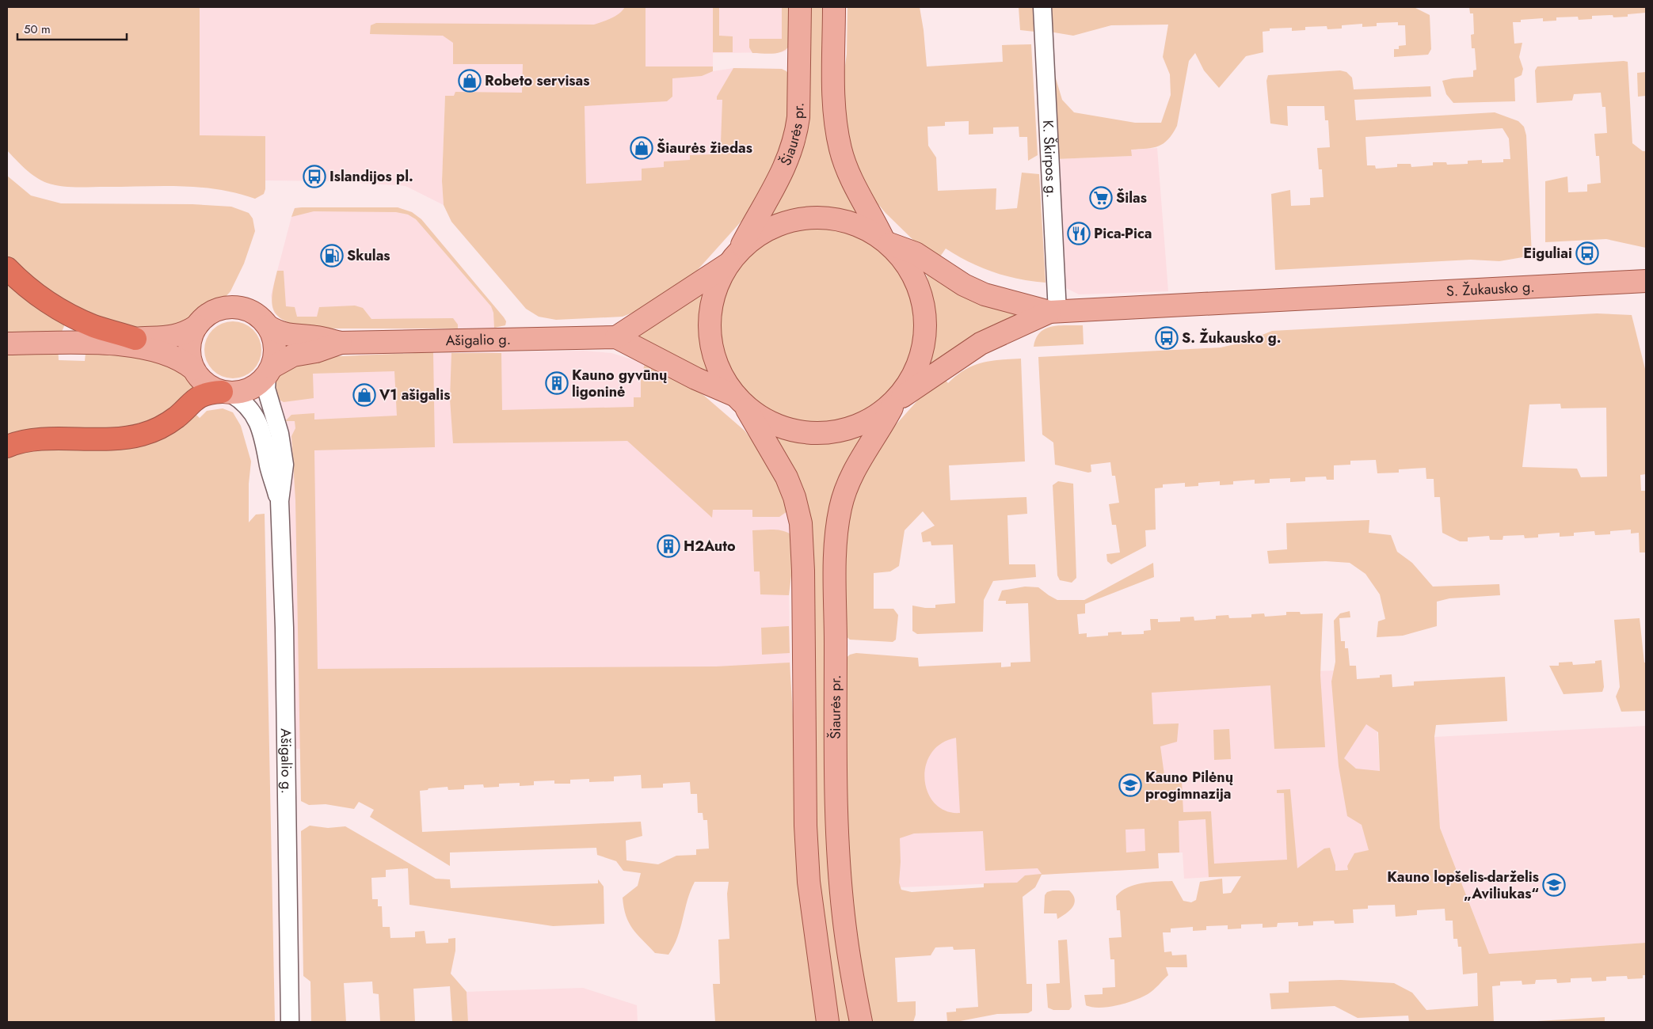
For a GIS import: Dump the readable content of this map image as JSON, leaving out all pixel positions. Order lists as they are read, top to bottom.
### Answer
{
  "streets": {
    "main road": ["Šiaurės pr.", "S. Žukausko g.", "Ašigalio g."],
    "street": ["K. Škirpos g."]
  },
  "crossings": [
    ["Šiaurės pr.", "S. Žukausko g."],
    ["Šiaurės pr.", "Ašigalio g."],
    ["K. Škirpos g.", "S. Žukausko g."],
    ["S. Žukausko g.", "Ašigalio g."]
  ],
  "places": {
    "shop": ["Robeto servisas", "Šiaurės žiedas", "V1 ašigalis"],
    "bus stop": ["Islandijos pl.", "Eiguliai", "S. Žukausko g."],
    "supermarket": ["Šilas"],
    "restaurant": ["Pica-Pica"],
    "fuel station": ["Skulas"],
    "building": ["Kauno gyvūnų ligoninė", "H2Auto"],
    "school or university": ["Kauno Pilėnų progimnazija", "Kauno lopšelis-darželis „Aviliukas“"]
  },
  "scale_bar": "50 m"
}
